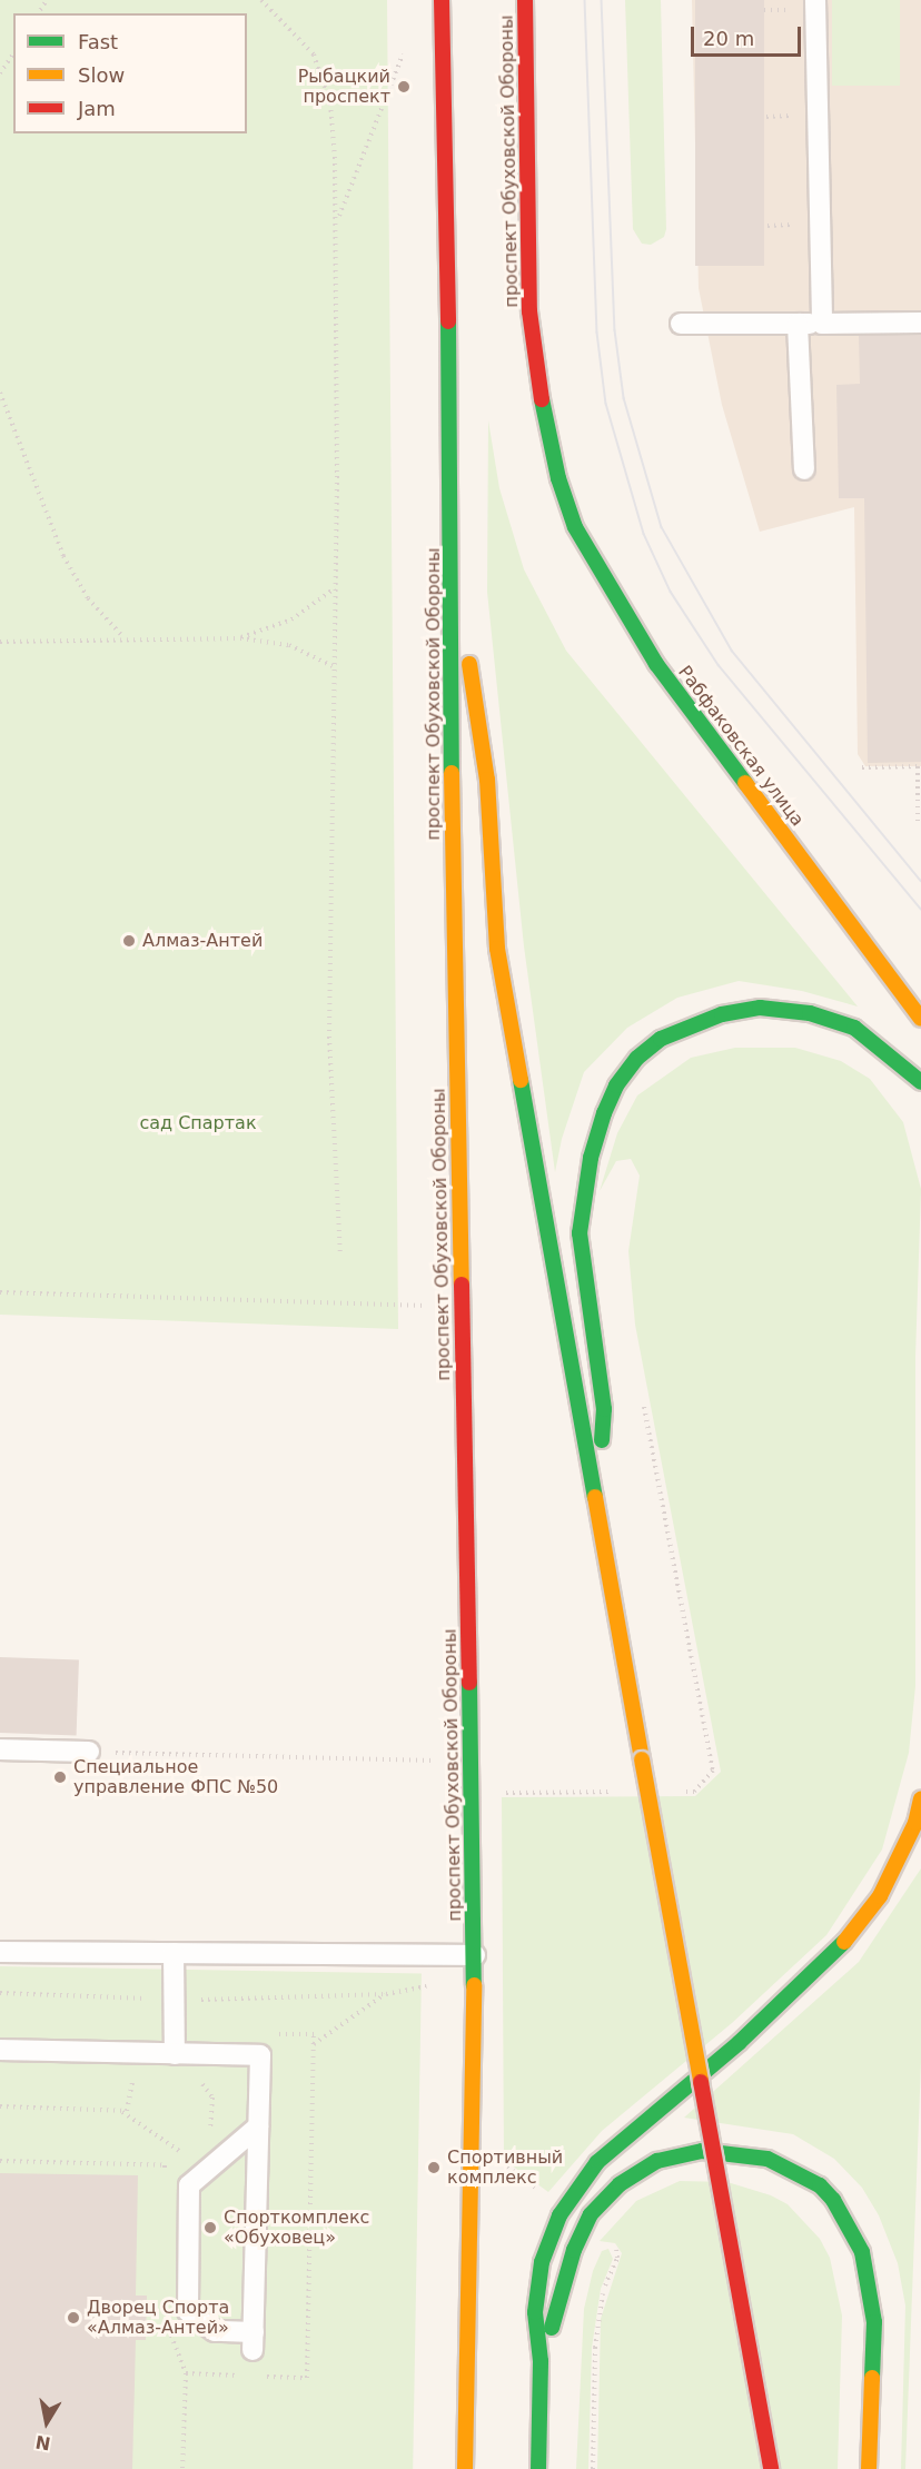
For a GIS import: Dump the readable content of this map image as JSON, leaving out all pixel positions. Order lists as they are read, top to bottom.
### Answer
{
  "streets": {
    "main road": ["проспект Обуховской Обороны", "Рабфаковская улица"]
  },
  "crossings": [
    ["проспект Обуховской Обороны", "Рабфаковская улица"]
  ],
  "parks": ["сад Спартак"],
  "places": [
    "Рыбацкий проспект",
    "Алмаз-Антей",
    "Специальное управление ФПС №50",
    "Спортивный комплекс",
    "Спорткомплекс «Обуховец»",
    "Дворец Спорта «Алмаз-Антей»"
  ],
  "legend": ["Fast", "Slow", "Jam"],
  "scale_bar": "20 m",
  "north": "bottom"
}
